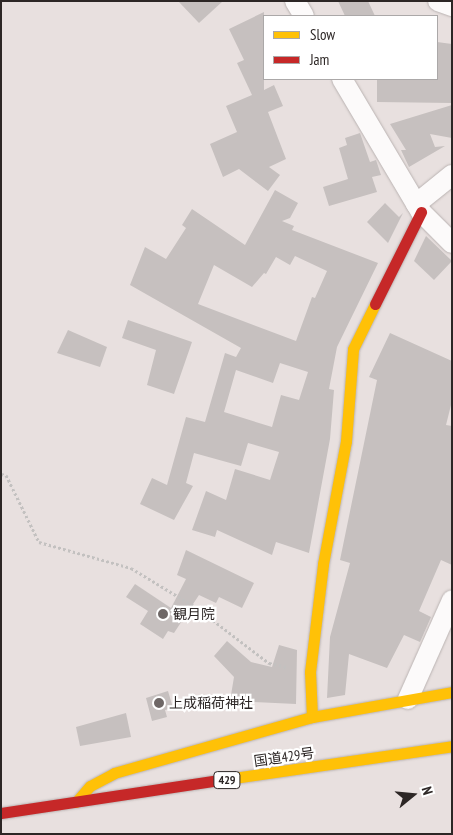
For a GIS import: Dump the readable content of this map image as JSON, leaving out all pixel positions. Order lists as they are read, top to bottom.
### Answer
{
  "streets": {
    "main road": ["国道429号", "429"]
  },
  "places": ["観月院", "上成稲荷神社"],
  "legend": ["Slow", "Jam"],
  "north": "right"
}
